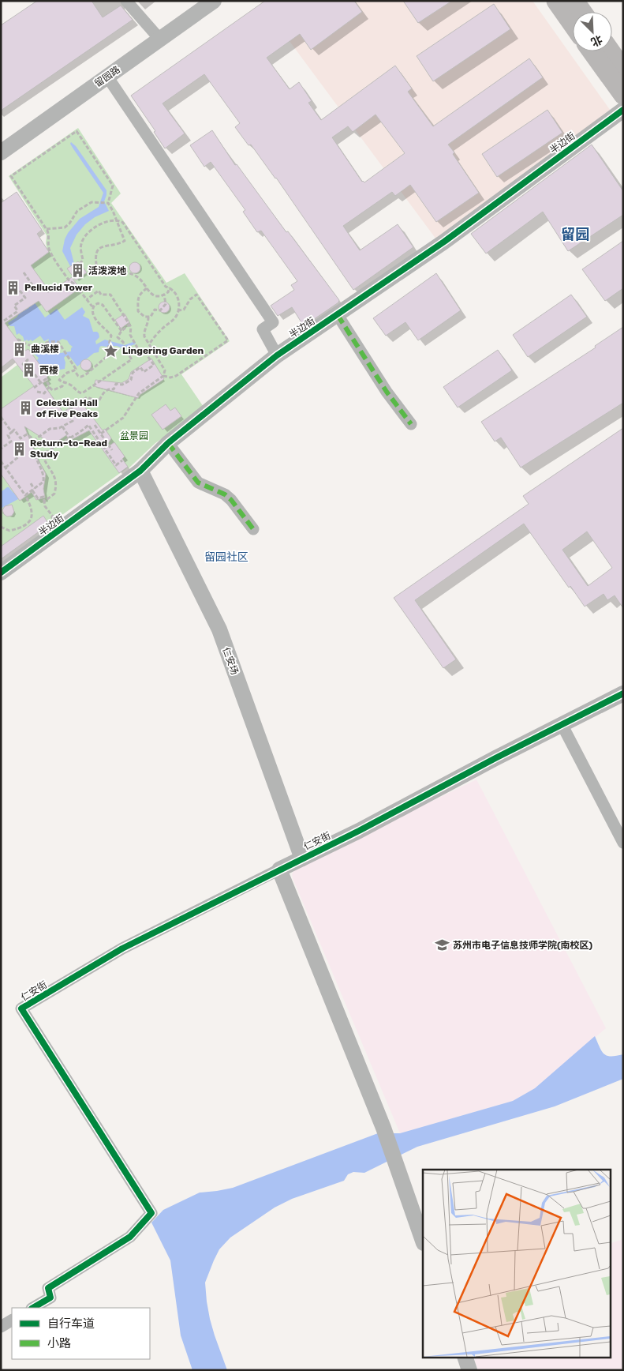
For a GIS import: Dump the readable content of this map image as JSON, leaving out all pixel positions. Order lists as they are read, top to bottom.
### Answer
{
  "streets": {
    "street": [
      "留园路",
      "半边街",
      "仁安场",
      "仁安街"
    ]
  },
  "crossings": [
    ["半边街", "仁安场"],
    ["仁安场", "仁安街"]
  ],
  "districts": ["留园", "留园社区"],
  "parks": ["盆景园"],
  "places": {
    "building": [
      "活泼泼地",
      "Pellucid Tower",
      "曲溪楼",
      "西楼",
      "Celestial Hall of Five Peaks",
      "Return–to–Read Study"
    ],
    "place": ["Lingering Garden"],
    "school or university": ["苏州市电子信息技师学院(南校区)"]
  },
  "legend": ["自行车道", "小路"],
  "north": "bottom right"
}
